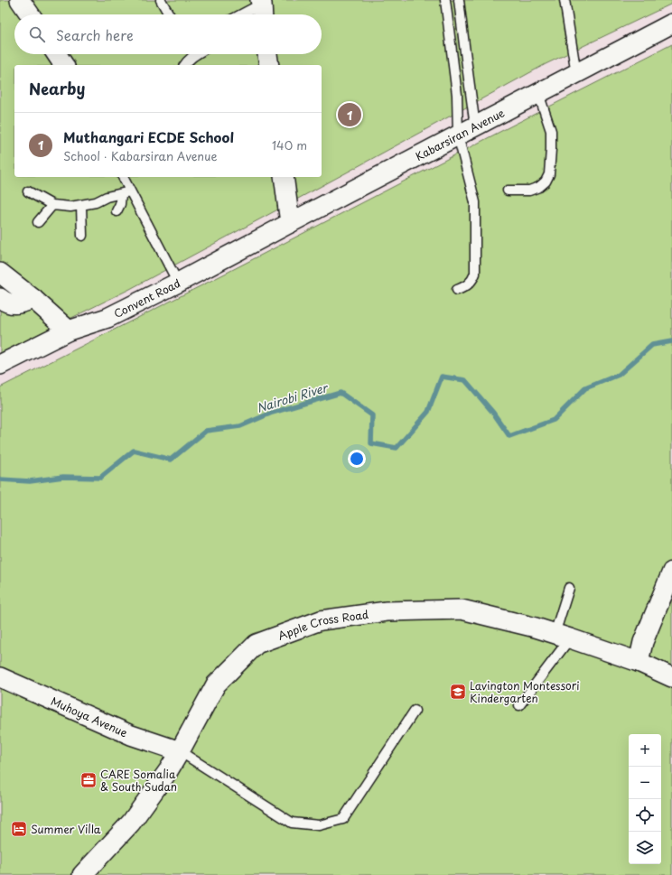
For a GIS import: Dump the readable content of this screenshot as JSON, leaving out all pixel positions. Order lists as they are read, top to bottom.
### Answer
{
  "streets": {
    "street": [
      "Kabarsiran Avenue",
      "Convent Road",
      "Apple Cross Road",
      "Muhoya Avenue"
    ]
  },
  "crossings": [
    ["Kabarsiran Avenue", "Convent Road"],
    ["Apple Cross Road", "Muhoya Avenue"]
  ],
  "water": ["Nairobi River"],
  "places": {
    "school or university": ["Lavington Montessori Kindergarten"],
    "office": ["CARE Somalia & South Sudan"],
    "hotel": ["Summer Villa"]
  },
  "page": {
    "search": "Search here",
    "heading": "Nearby",
    "pins": "1",
    "list": [
      {
        "mark": "1",
        "name": "Muthangari ECDE School",
        "note": "School · Kabarsiran Avenue",
        "value": "140 m"
      }
    ],
    "map_buttons": ["+", "−"]
  }
}
